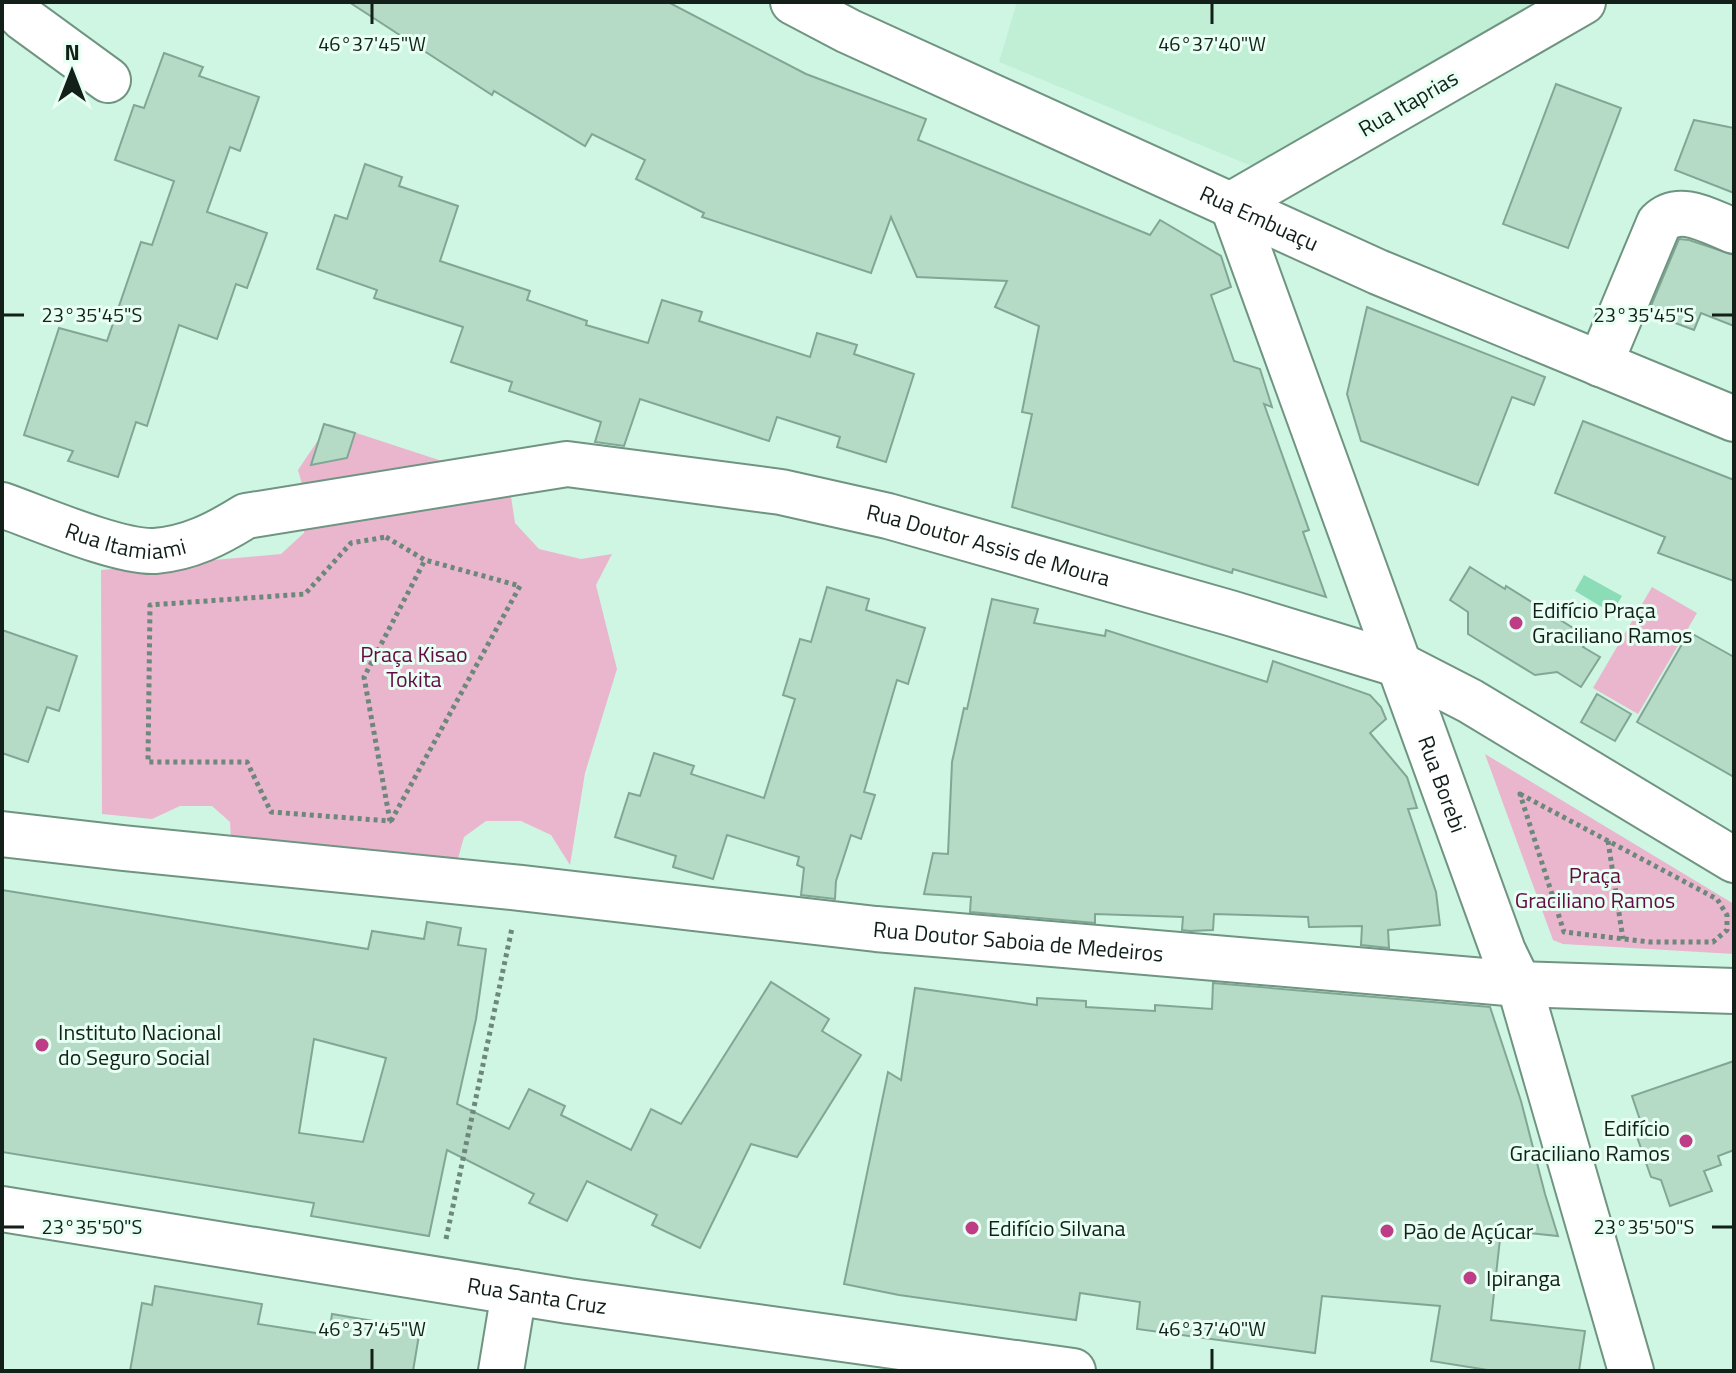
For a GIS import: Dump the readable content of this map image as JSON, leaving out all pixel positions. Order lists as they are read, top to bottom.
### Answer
{
  "streets": {
    "street": [
      "Rua Itaprias",
      "Rua Embuaçu",
      "Rua Itamiami",
      "Rua Doutor Assis de Moura",
      "Rua Borebi",
      "Rua Doutor Saboia de Medeiros",
      "Rua Santa Cruz"
    ]
  },
  "crossings": [
    ["Rua Itaprias", "Rua Embuaçu"],
    ["Rua Itaprias", "Rua Borebi"],
    ["Rua Embuaçu", "Rua Borebi"],
    ["Rua Itamiami", "Rua Doutor Assis de Moura"],
    ["Rua Doutor Assis de Moura", "Rua Borebi"],
    ["Rua Borebi", "Rua Doutor Saboia de Medeiros"]
  ],
  "parks": ["Praça Kisao Tokita", "Praça Graciliano Ramos"],
  "places": [
    "Edifício Praça Graciliano Ramos",
    "Instituto Nacional do Seguro Social",
    "Edifício Graciliano Ramos",
    "Edifício Silvana",
    "Pão de Açúcar",
    "Ipiranga"
  ],
  "north": "top",
  "coordinates": [
    "46°37'45\"W",
    "46°37'40\"W",
    "23°35'45\"S",
    "23°35'50\"S"
  ]
}
